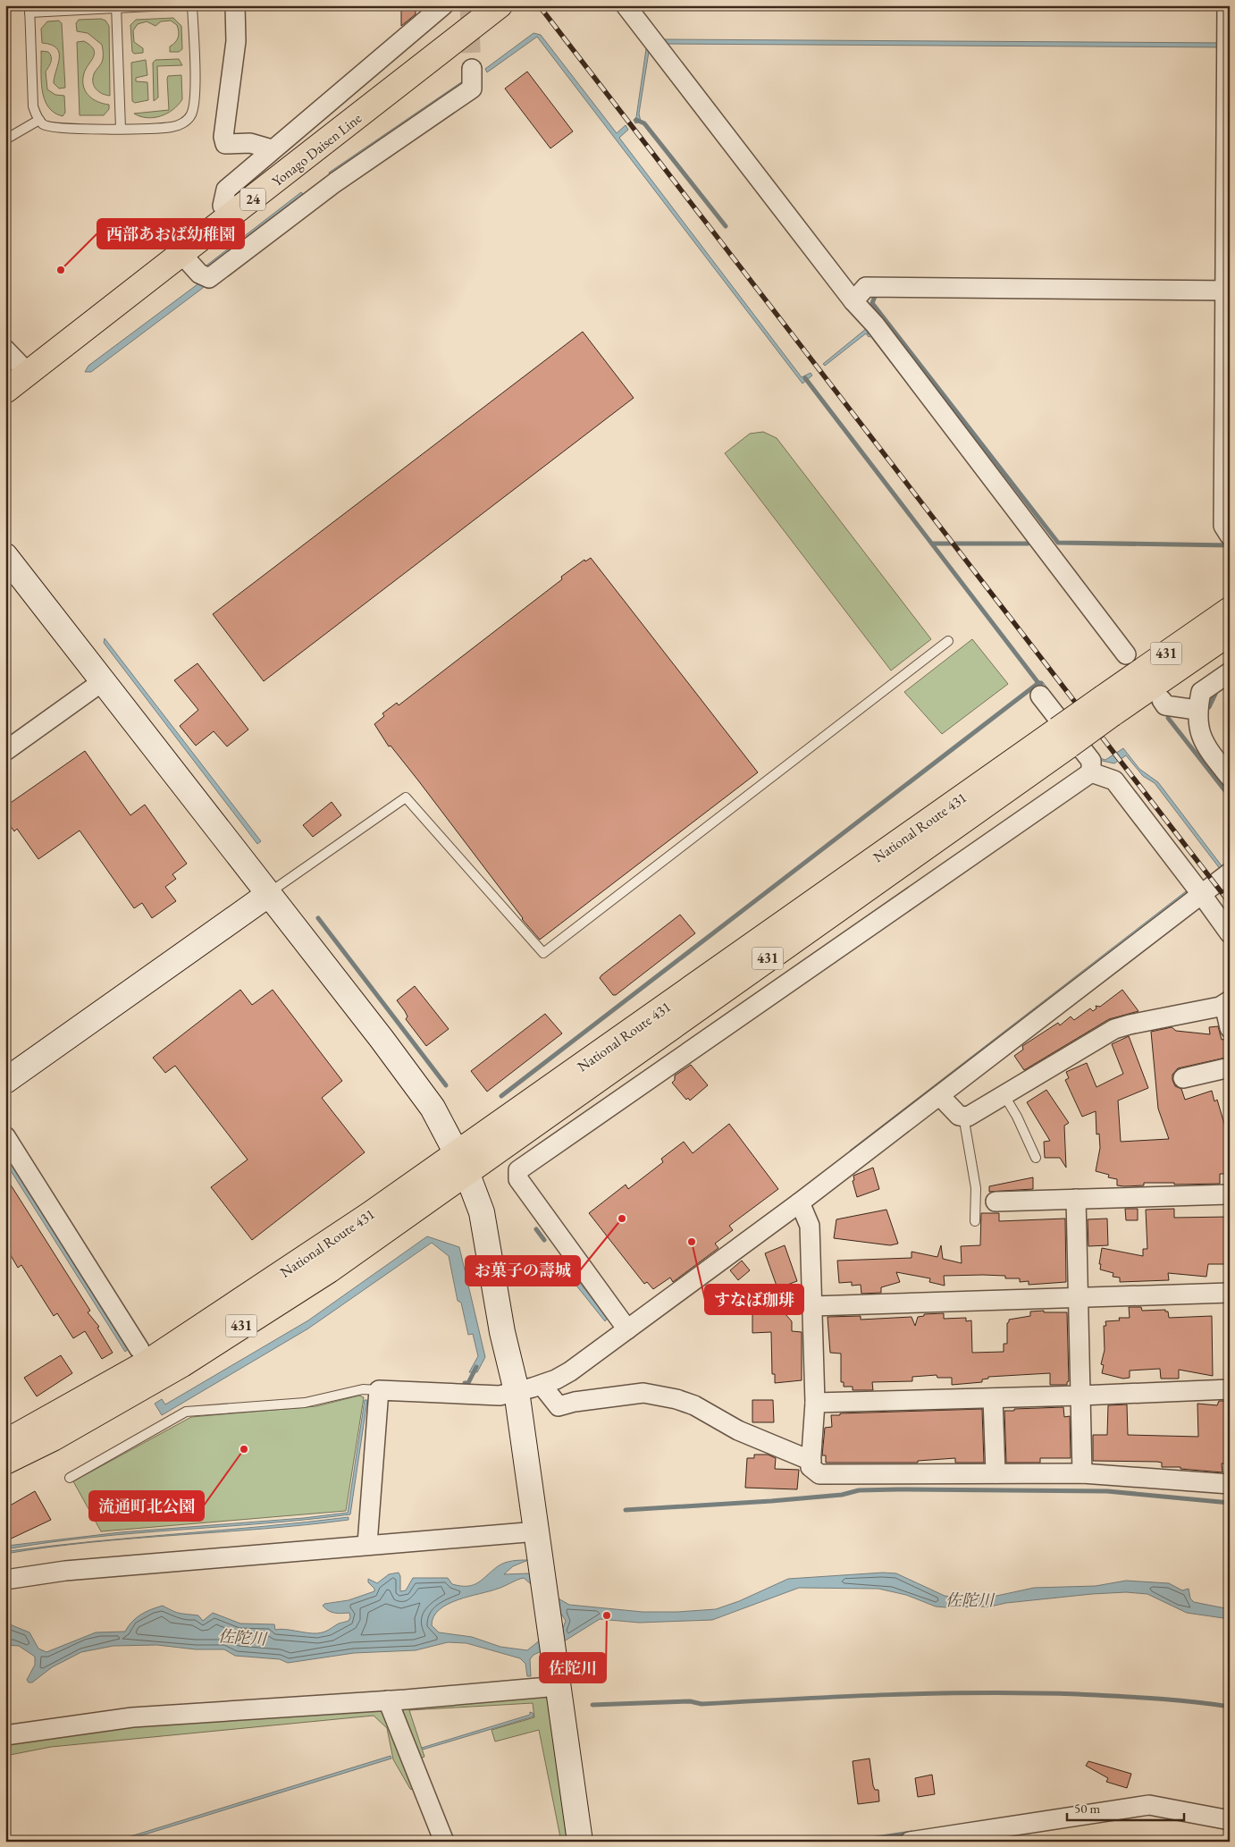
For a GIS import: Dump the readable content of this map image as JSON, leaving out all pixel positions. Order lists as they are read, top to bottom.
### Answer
{
  "streets": {
    "main road": [
      "Yonago Daisen Line",
      "24",
      "431",
      "National Route 431"
    ]
  },
  "water": ["佐陀川"],
  "places": [
    "西部あおば幼稚園",
    "お菓子の壽城",
    "すなば珈琲",
    "流通町北公園",
    "佐陀川"
  ],
  "scale_bar": "50 m"
}
